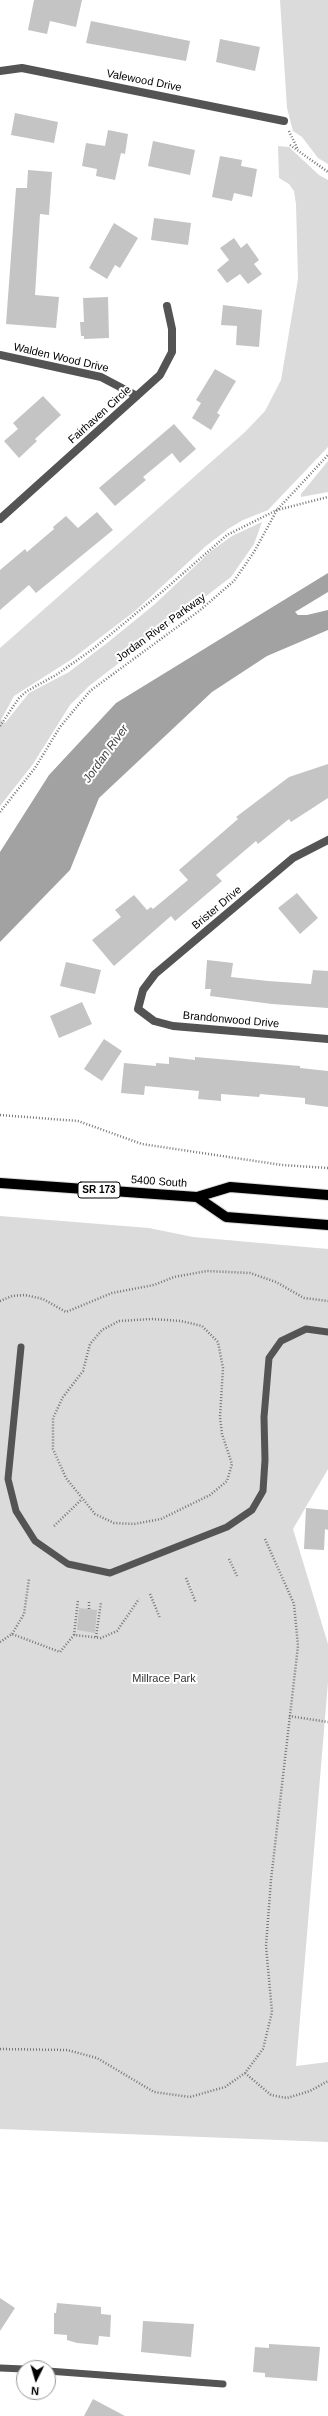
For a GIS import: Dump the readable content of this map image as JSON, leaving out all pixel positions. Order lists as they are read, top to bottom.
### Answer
{
  "streets": {
    "main road": ["5400 South", "SR 173"],
    "street": [
      "Valewood Drive",
      "Walden Wood Drive",
      "Fairhaven Circle",
      "Brister Drive",
      "Brandonwood Drive"
    ],
    "path": ["Jordan River Parkway"]
  },
  "crossings": [
    ["Walden Wood Drive", "Fairhaven Circle"],
    ["Brister Drive", "Brandonwood Drive"]
  ],
  "water": ["Jordan River"],
  "parks": ["Millrace Park"],
  "north": "bottom"
}
